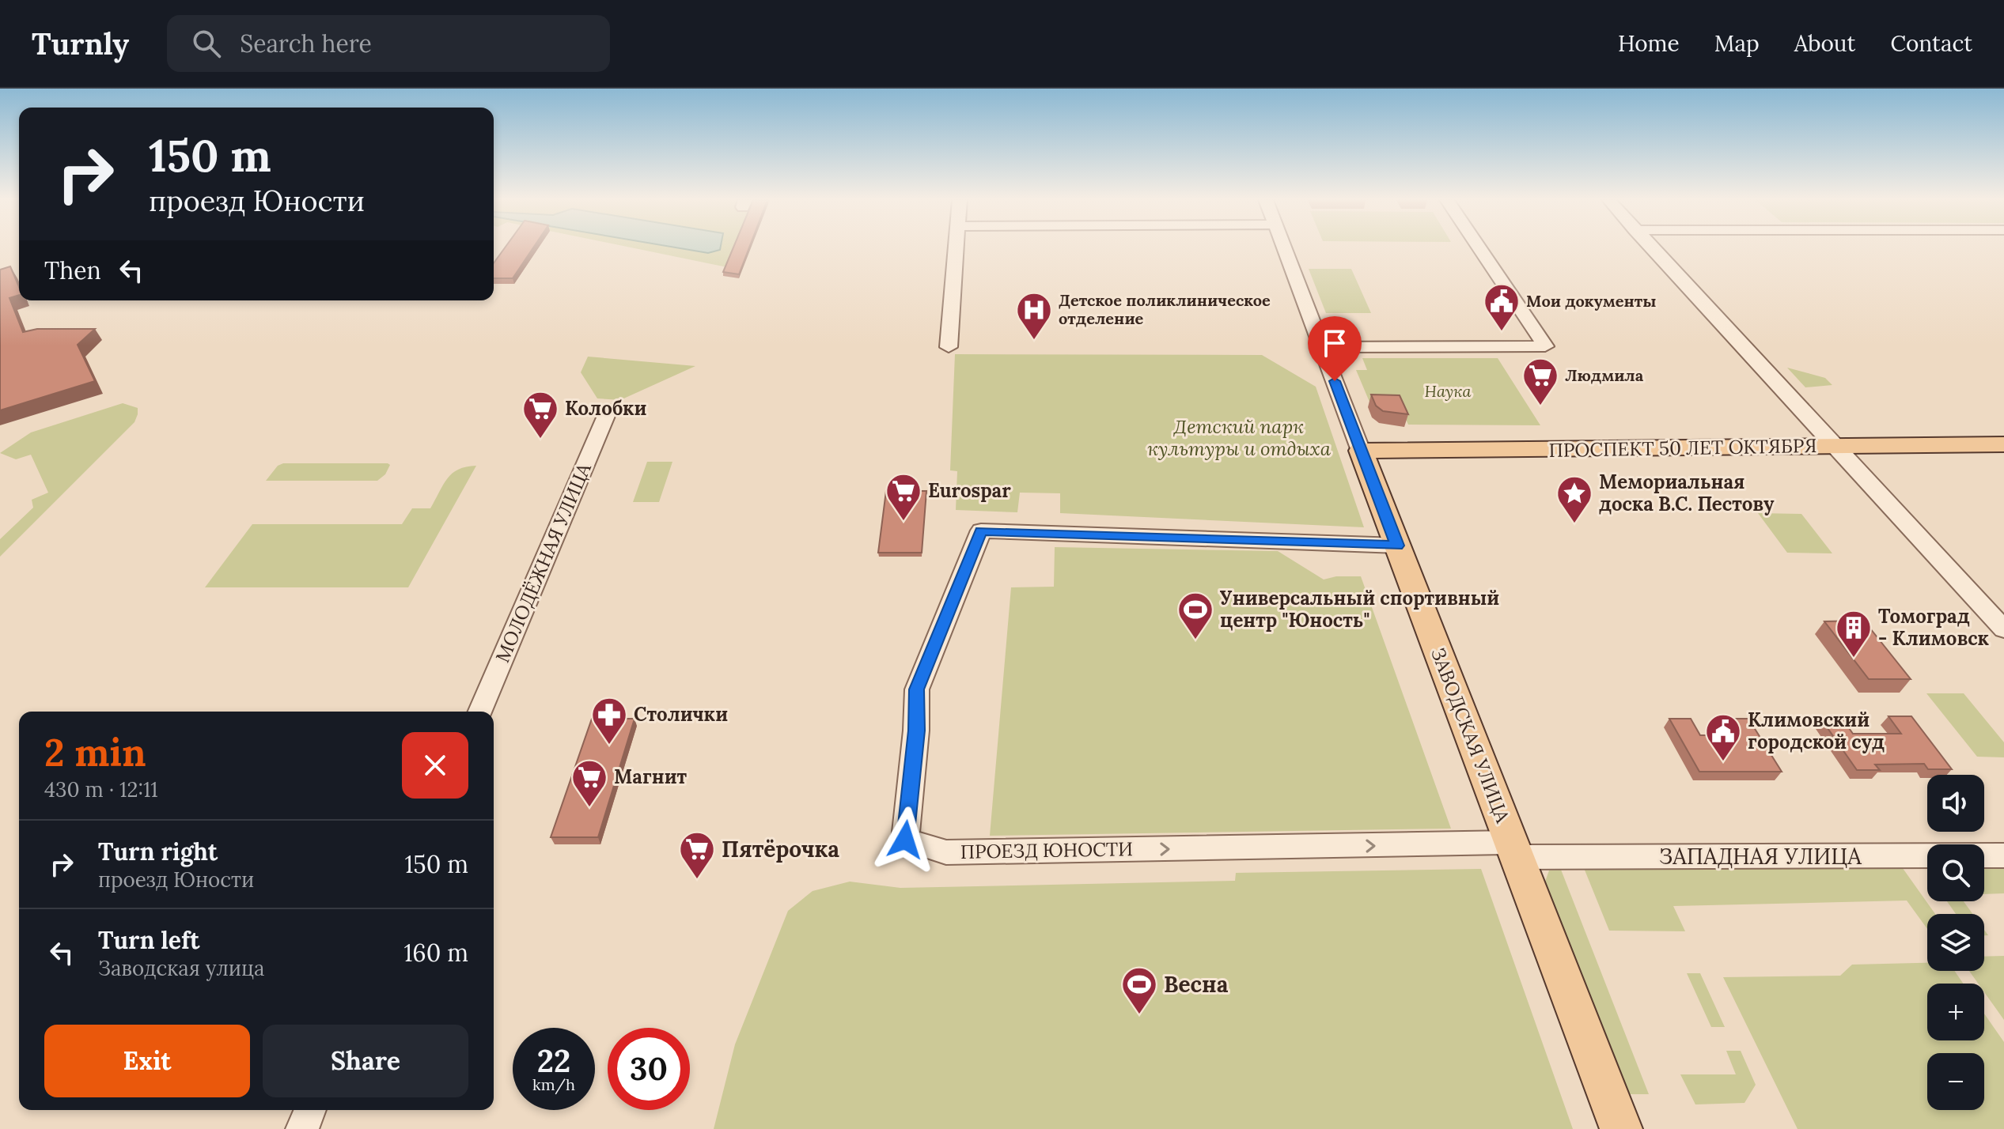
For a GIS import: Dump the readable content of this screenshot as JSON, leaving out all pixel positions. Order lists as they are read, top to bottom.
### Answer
{
  "streets": {
    "main road": ["ПРОСПЕКТ 50 ЛЕТ ОКТЯБРЯ", "ЗАВОДСКАЯ УЛИЦА"],
    "street": ["МОЛОДЁЖНАЯ УЛИЦА", "ПРОЕЗД ЮНОСТИ", "ЗАПАДНАЯ УЛИЦА"]
  },
  "crossings": [
    ["ПРОСПЕКТ 50 ЛЕТ ОКТЯБРЯ", "ЗАВОДСКАЯ УЛИЦА"],
    ["ЗАВОДСКАЯ УЛИЦА", "ПРОЕЗД ЮНОСТИ"],
    ["ЗАВОДСКАЯ УЛИЦА", "ЗАПАДНАЯ УЛИЦА"],
    ["ПРОЕЗД ЮНОСТИ", "ЗАПАДНАЯ УЛИЦА"]
  ],
  "parks": ["Наука", "Детский парк культуры и отдыха"],
  "places": {
    "public building": ["Мои документы", "Климовский городской суд"],
    "hospital": ["Детское поликлиническое отделение"],
    "supermarket": [
      "Людмила",
      "Колобки",
      "Eurospar",
      "Магнит",
      "Пятёрочка"
    ],
    "place": ["Мемориальная доска В.С. Пестову"],
    "sports": ["Универсальный спортивный центр \"Юность\"", "Весна"],
    "building": ["Томоград - Климовск"],
    "pharmacy": ["Столички"]
  },
  "page": {
    "header": "Turnly",
    "search": "Search here",
    "nav": [
      "Home",
      "Map",
      "About",
      "Contact"
    ],
    "turn": ["150 m", "проезд Юности"],
    "then": "Then",
    "heading": ["2 min", "430 m · 12:11"],
    "map_buttons": ["+", "−"],
    "list": [
      {
        "name": "Turn right",
        "note": "проезд Юности",
        "value": "150 m"
      },
      {
        "name": "Turn left",
        "note": "Заводская улица",
        "value": "160 m"
      }
    ],
    "buttons": ["Exit", "Share"],
    "speed": "22 km/h",
    "limit": "30"
  }
}
